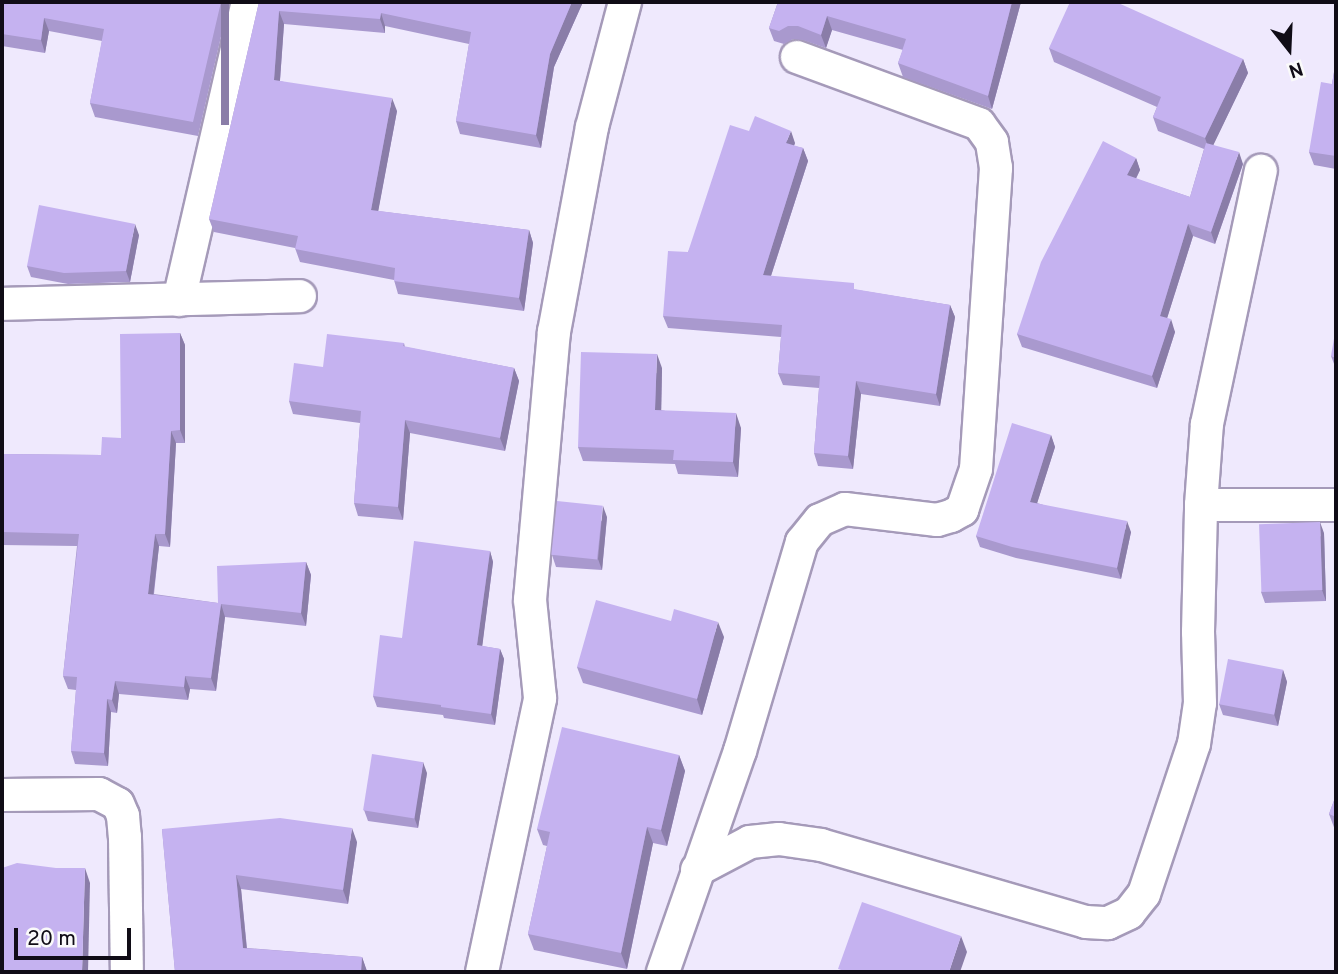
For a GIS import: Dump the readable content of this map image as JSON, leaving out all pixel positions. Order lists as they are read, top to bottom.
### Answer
{
  "scale_bar": "20 m",
  "north": "bottom"
}
